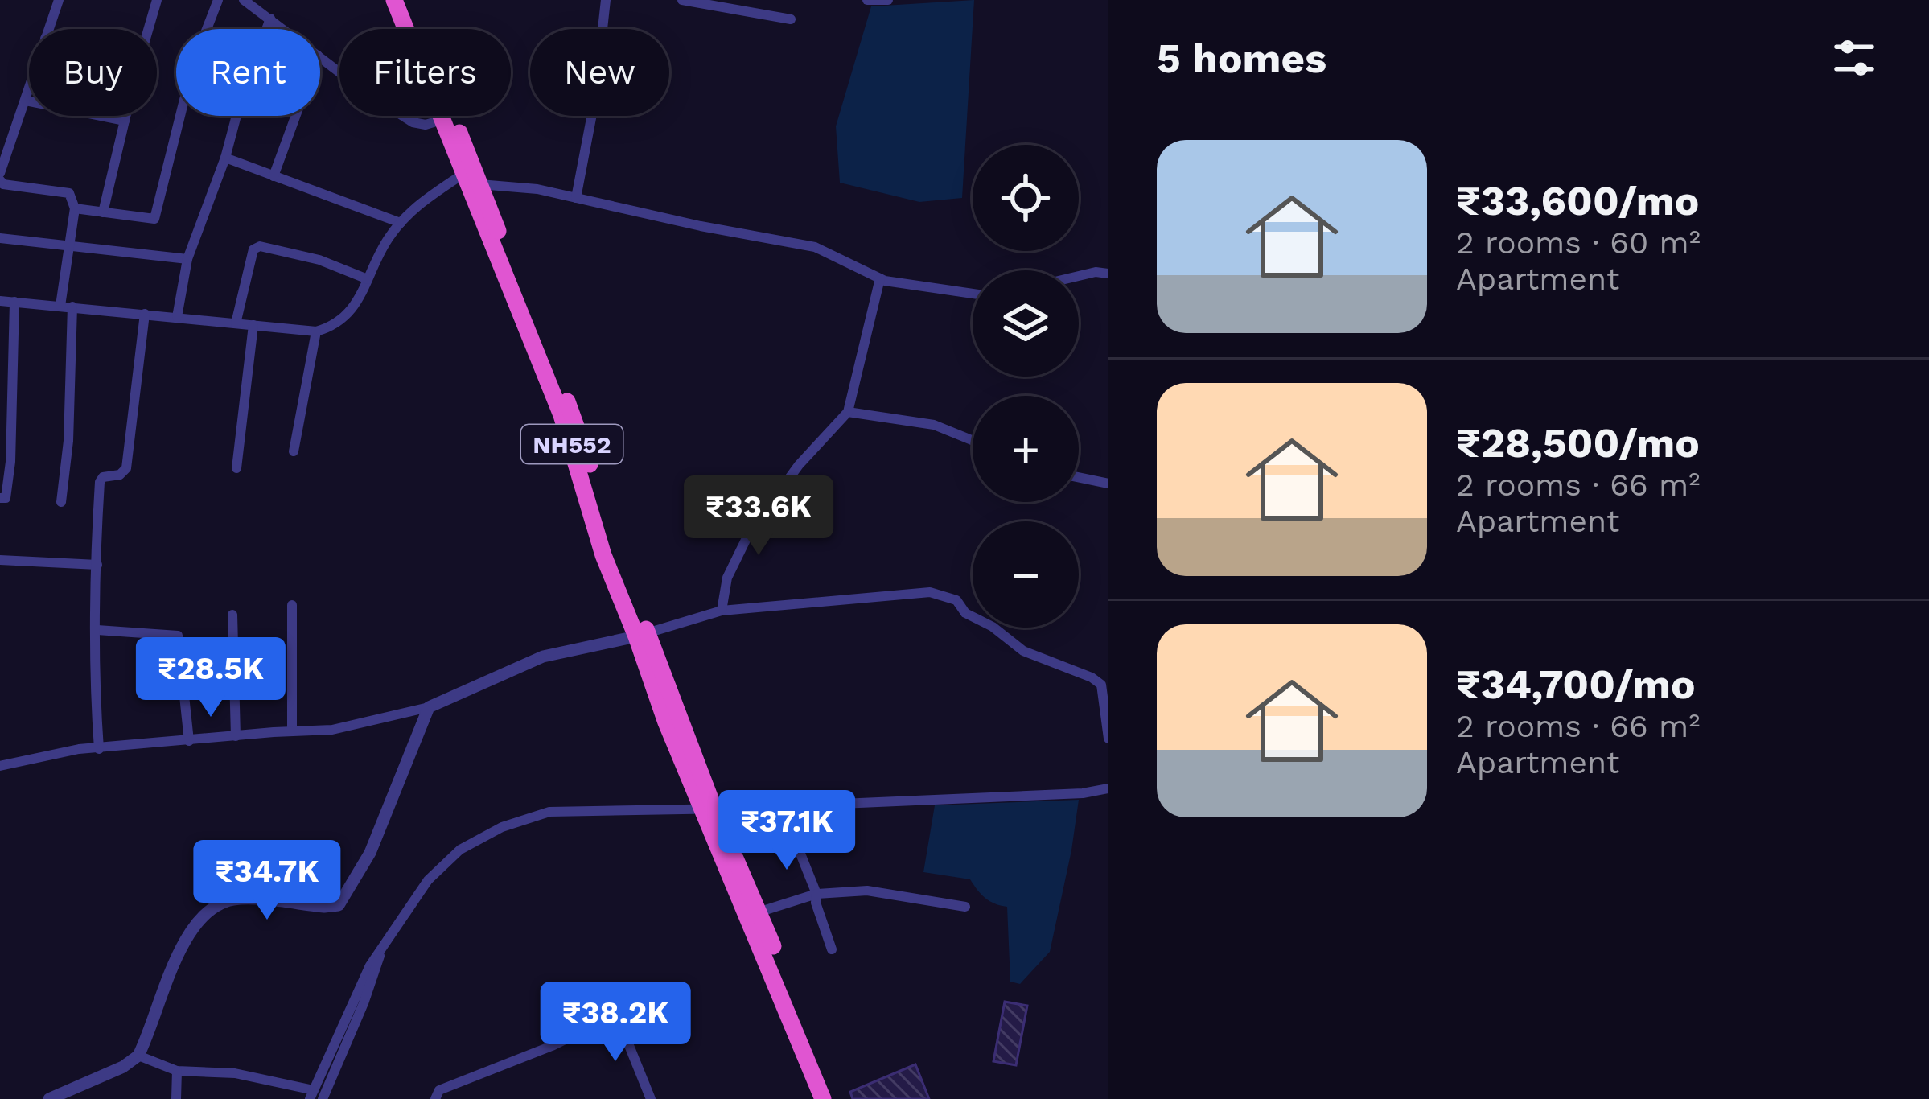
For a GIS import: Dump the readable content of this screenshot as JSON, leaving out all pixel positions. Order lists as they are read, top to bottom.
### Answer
{
  "streets": {
    "highway": ["NH552"]
  },
  "page": {
    "heading": "5 homes",
    "chip": [
      "Buy",
      "Rent",
      "Filters",
      "New"
    ],
    "list": [
      {
        "name": "₹33,600/mo",
        "note": "2 rooms · 60 m² · Apartment"
      },
      {
        "name": "₹28,500/mo",
        "note": "2 rooms · 66 m² · Apartment"
      },
      {
        "name": "₹34,700/mo",
        "note": "2 rooms · 66 m² · Apartment"
      }
    ],
    "map_buttons": ["+", "−"],
    "price": [
      "₹33.6K",
      "₹28.5K",
      "₹37.1K",
      "₹34.7K",
      "₹38.2K"
    ]
  }
}
